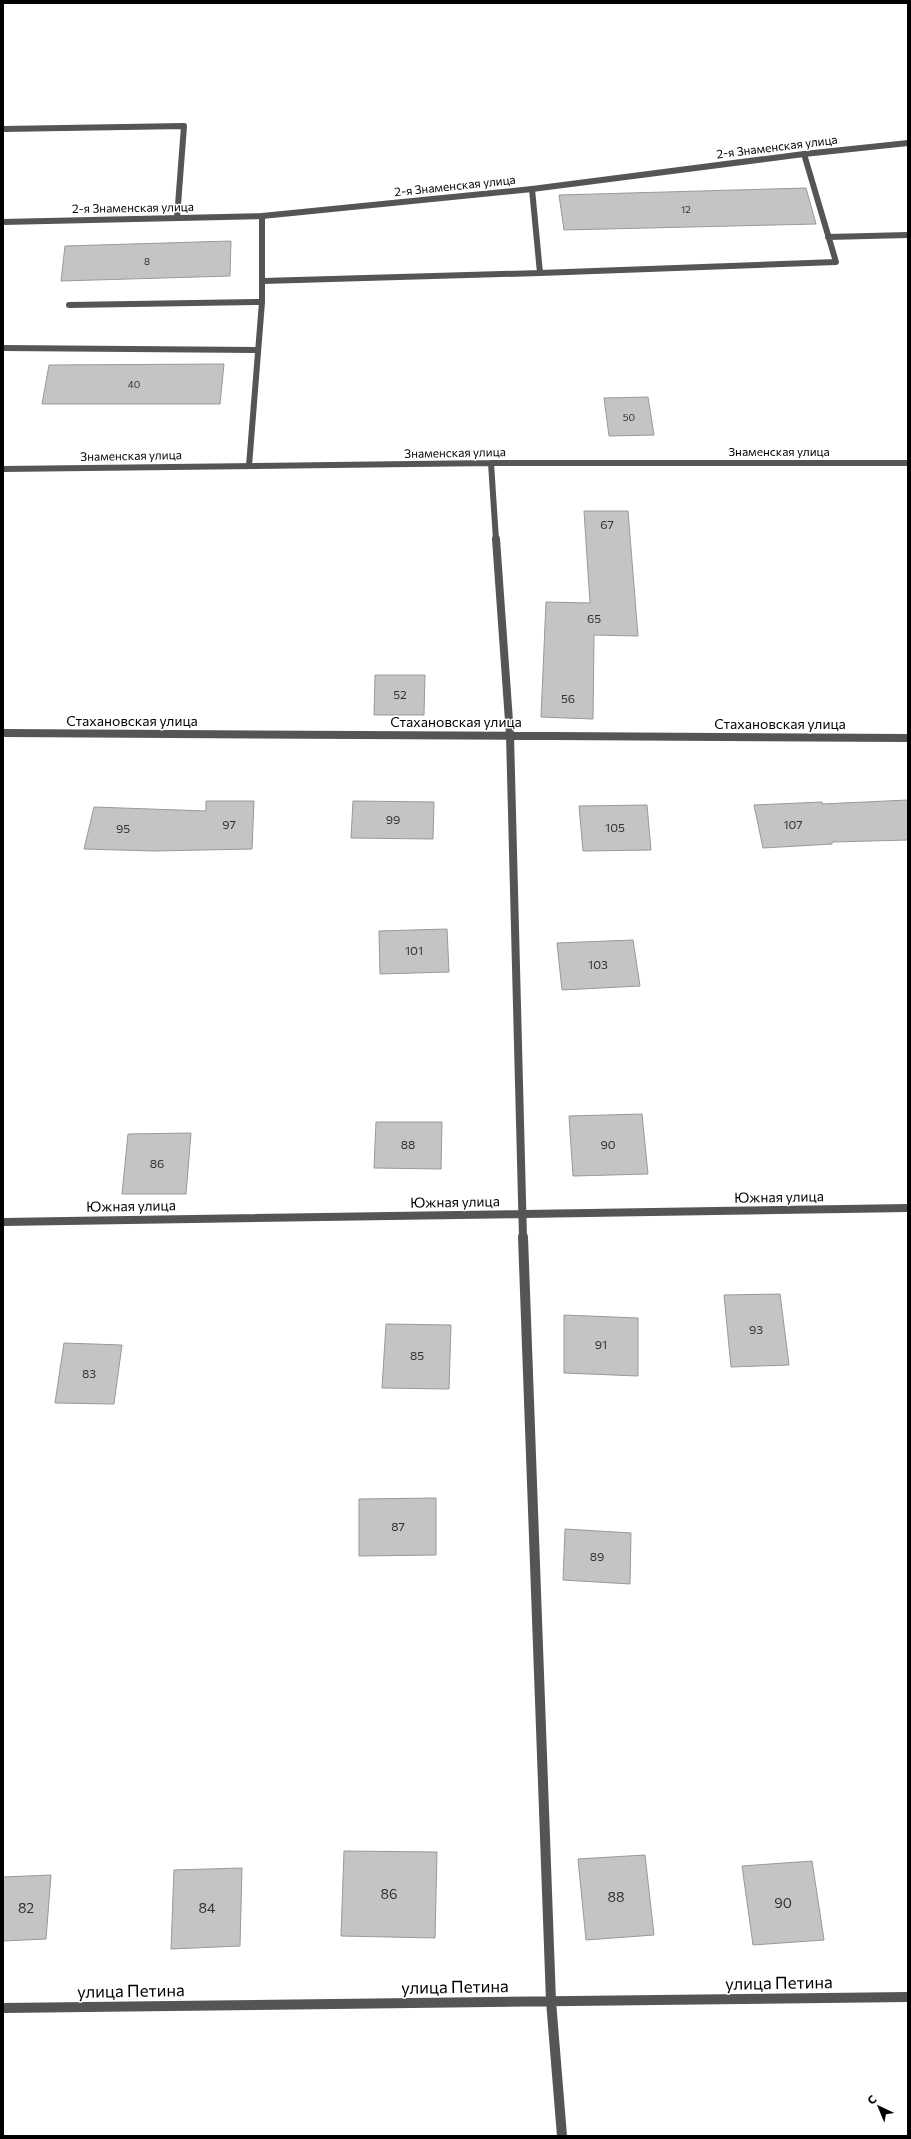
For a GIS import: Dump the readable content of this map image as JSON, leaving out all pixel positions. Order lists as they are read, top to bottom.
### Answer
{
  "streets": {
    "street": [
      "2-я Знаменская улица",
      "Знаменская улица",
      "Стахановская улица",
      "Южная улица",
      "улица Петина"
    ]
  },
  "house_numbers": [
    "12",
    "8",
    "40",
    "50",
    "67",
    "65",
    "52",
    "56",
    "99",
    "97",
    "107",
    "105",
    "95",
    "101",
    "103",
    "88",
    "90",
    "86",
    "93",
    "91",
    "85",
    "83",
    "87",
    "89",
    "86",
    "88",
    "90",
    "82",
    "84"
  ],
  "north": "top left"
}
